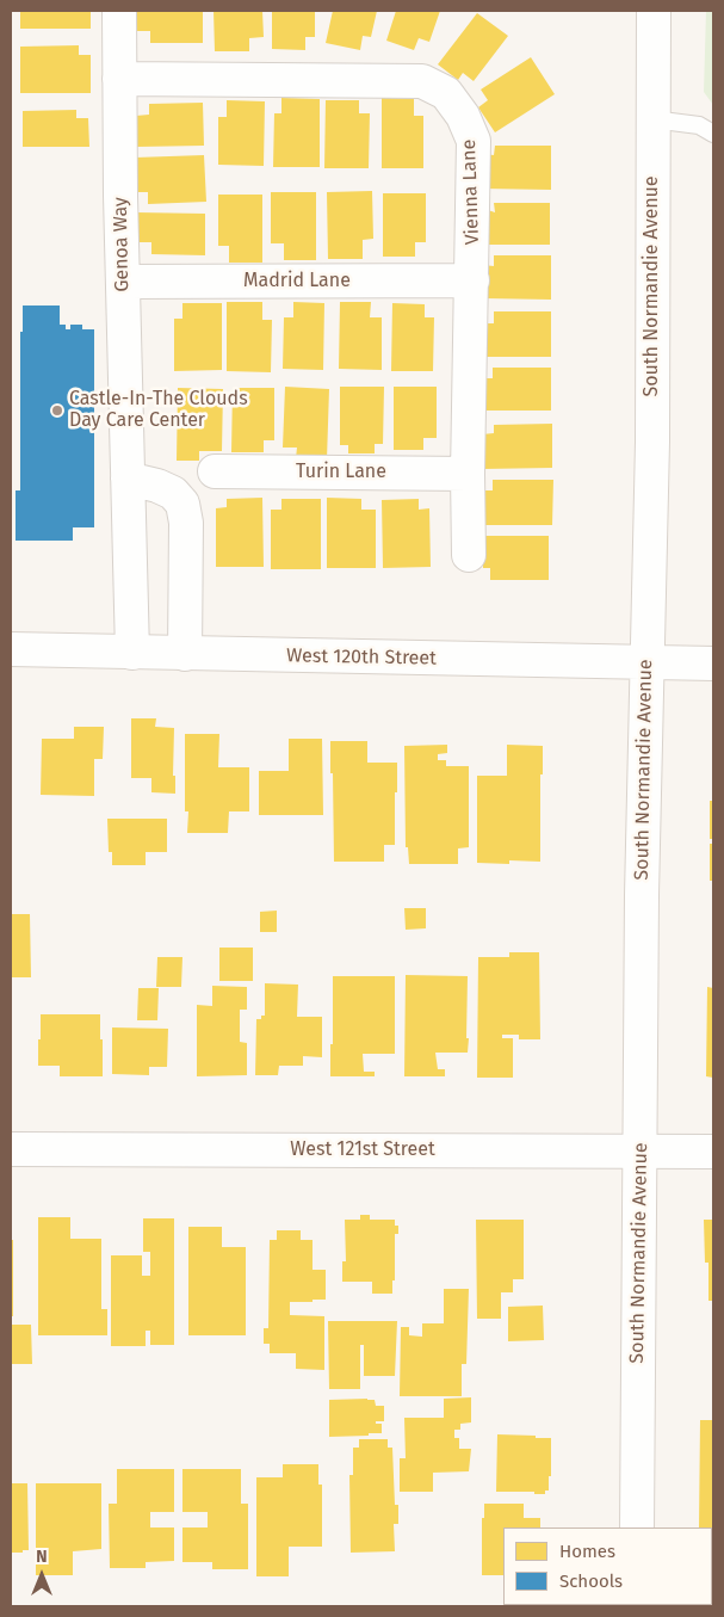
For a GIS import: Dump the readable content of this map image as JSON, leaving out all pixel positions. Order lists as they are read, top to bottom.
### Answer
{
  "streets": {
    "street": [
      "Vienna Lane",
      "Genoa Way",
      "Madrid Lane",
      "South Normandie Avenue",
      "Turin Lane",
      "West 120th Street",
      "West 121st Street"
    ]
  },
  "crossings": [
    ["Vienna Lane", "Genoa Way"],
    ["Vienna Lane", "Madrid Lane"],
    ["Vienna Lane", "Turin Lane"],
    ["Genoa Way", "Madrid Lane"],
    ["Genoa Way", "West 120th Street"],
    ["South Normandie Avenue", "West 120th Street"],
    ["South Normandie Avenue", "West 121st Street"]
  ],
  "places": ["Castle-In-The Clouds Day Care Center"],
  "legend": ["Homes", "Schools"],
  "north": "top"
}
